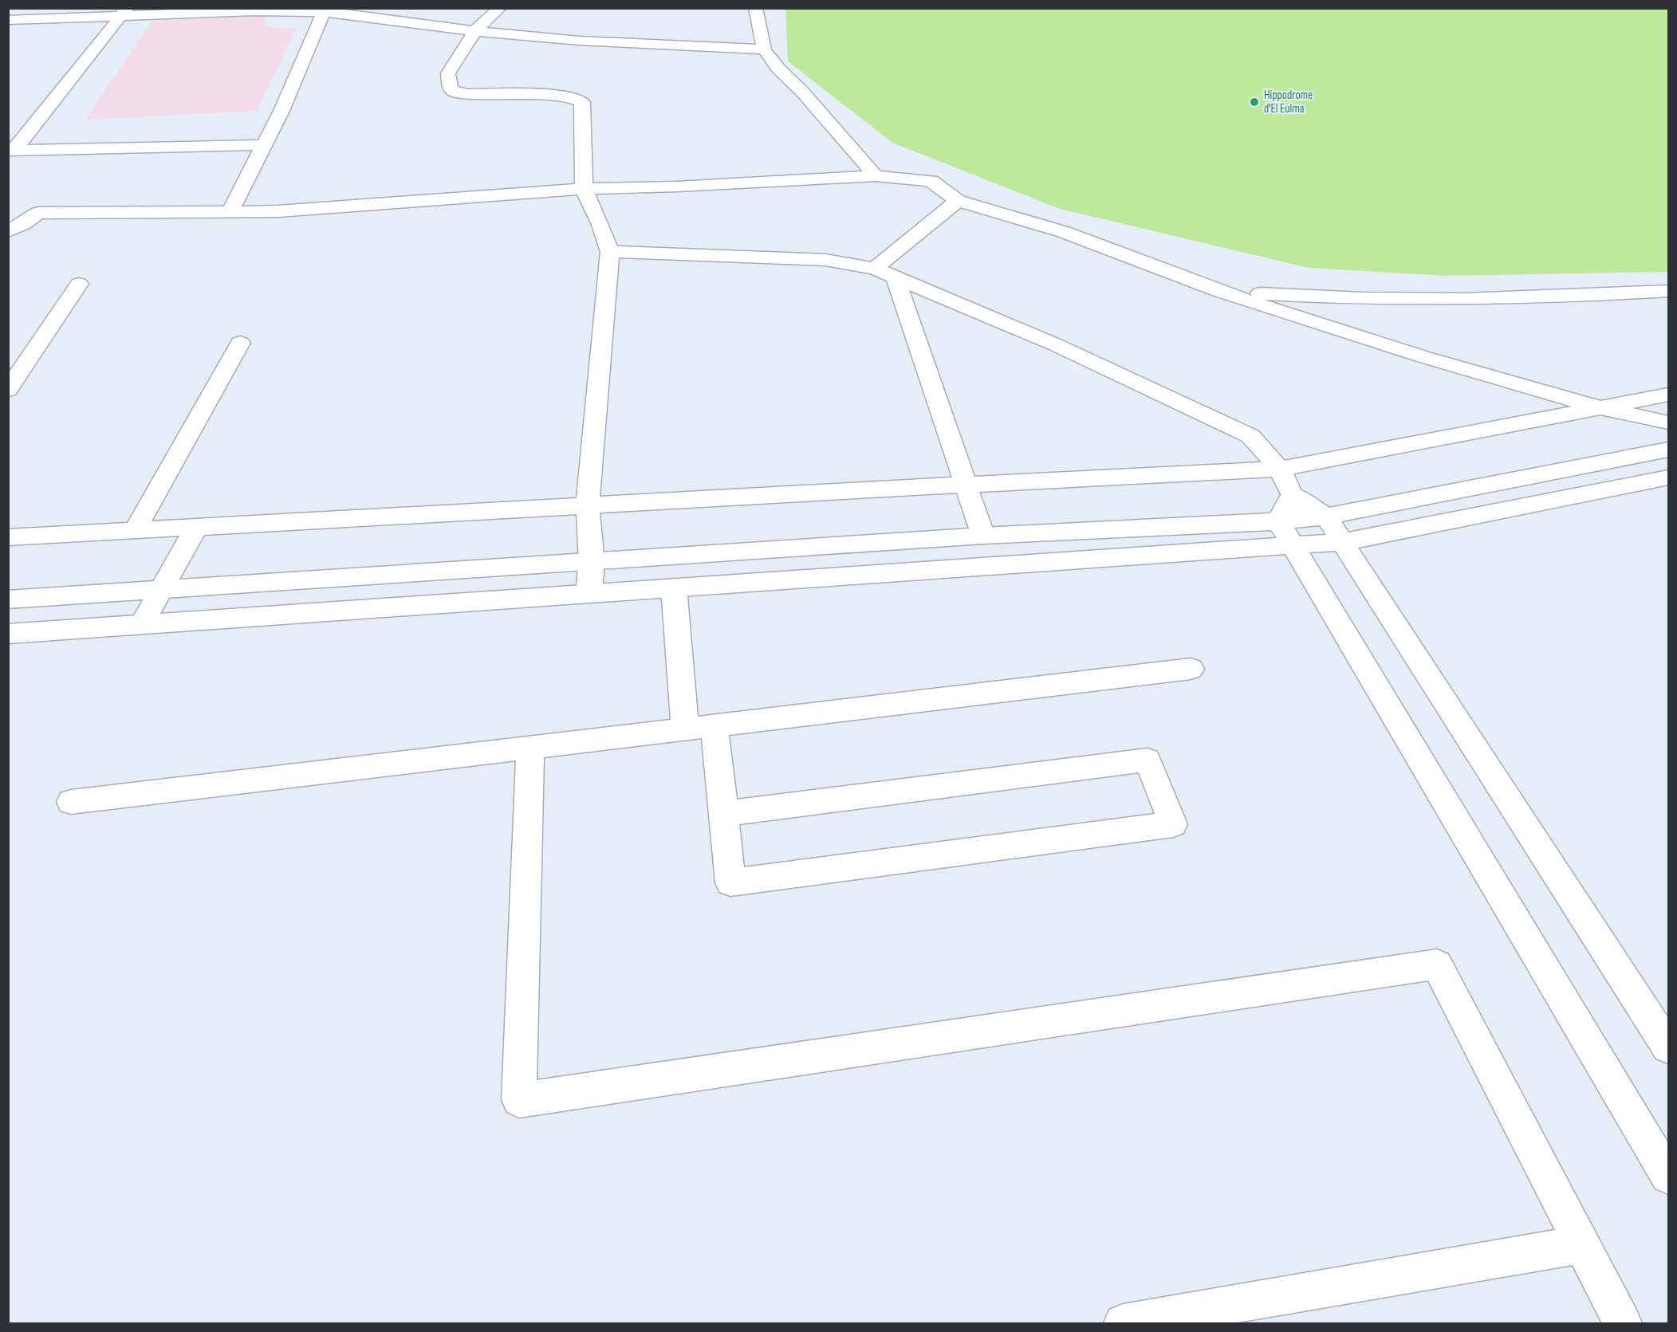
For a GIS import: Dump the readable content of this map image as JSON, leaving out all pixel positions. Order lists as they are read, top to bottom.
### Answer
{
  "places": ["Hippodrome d'El Eulma"]
}
